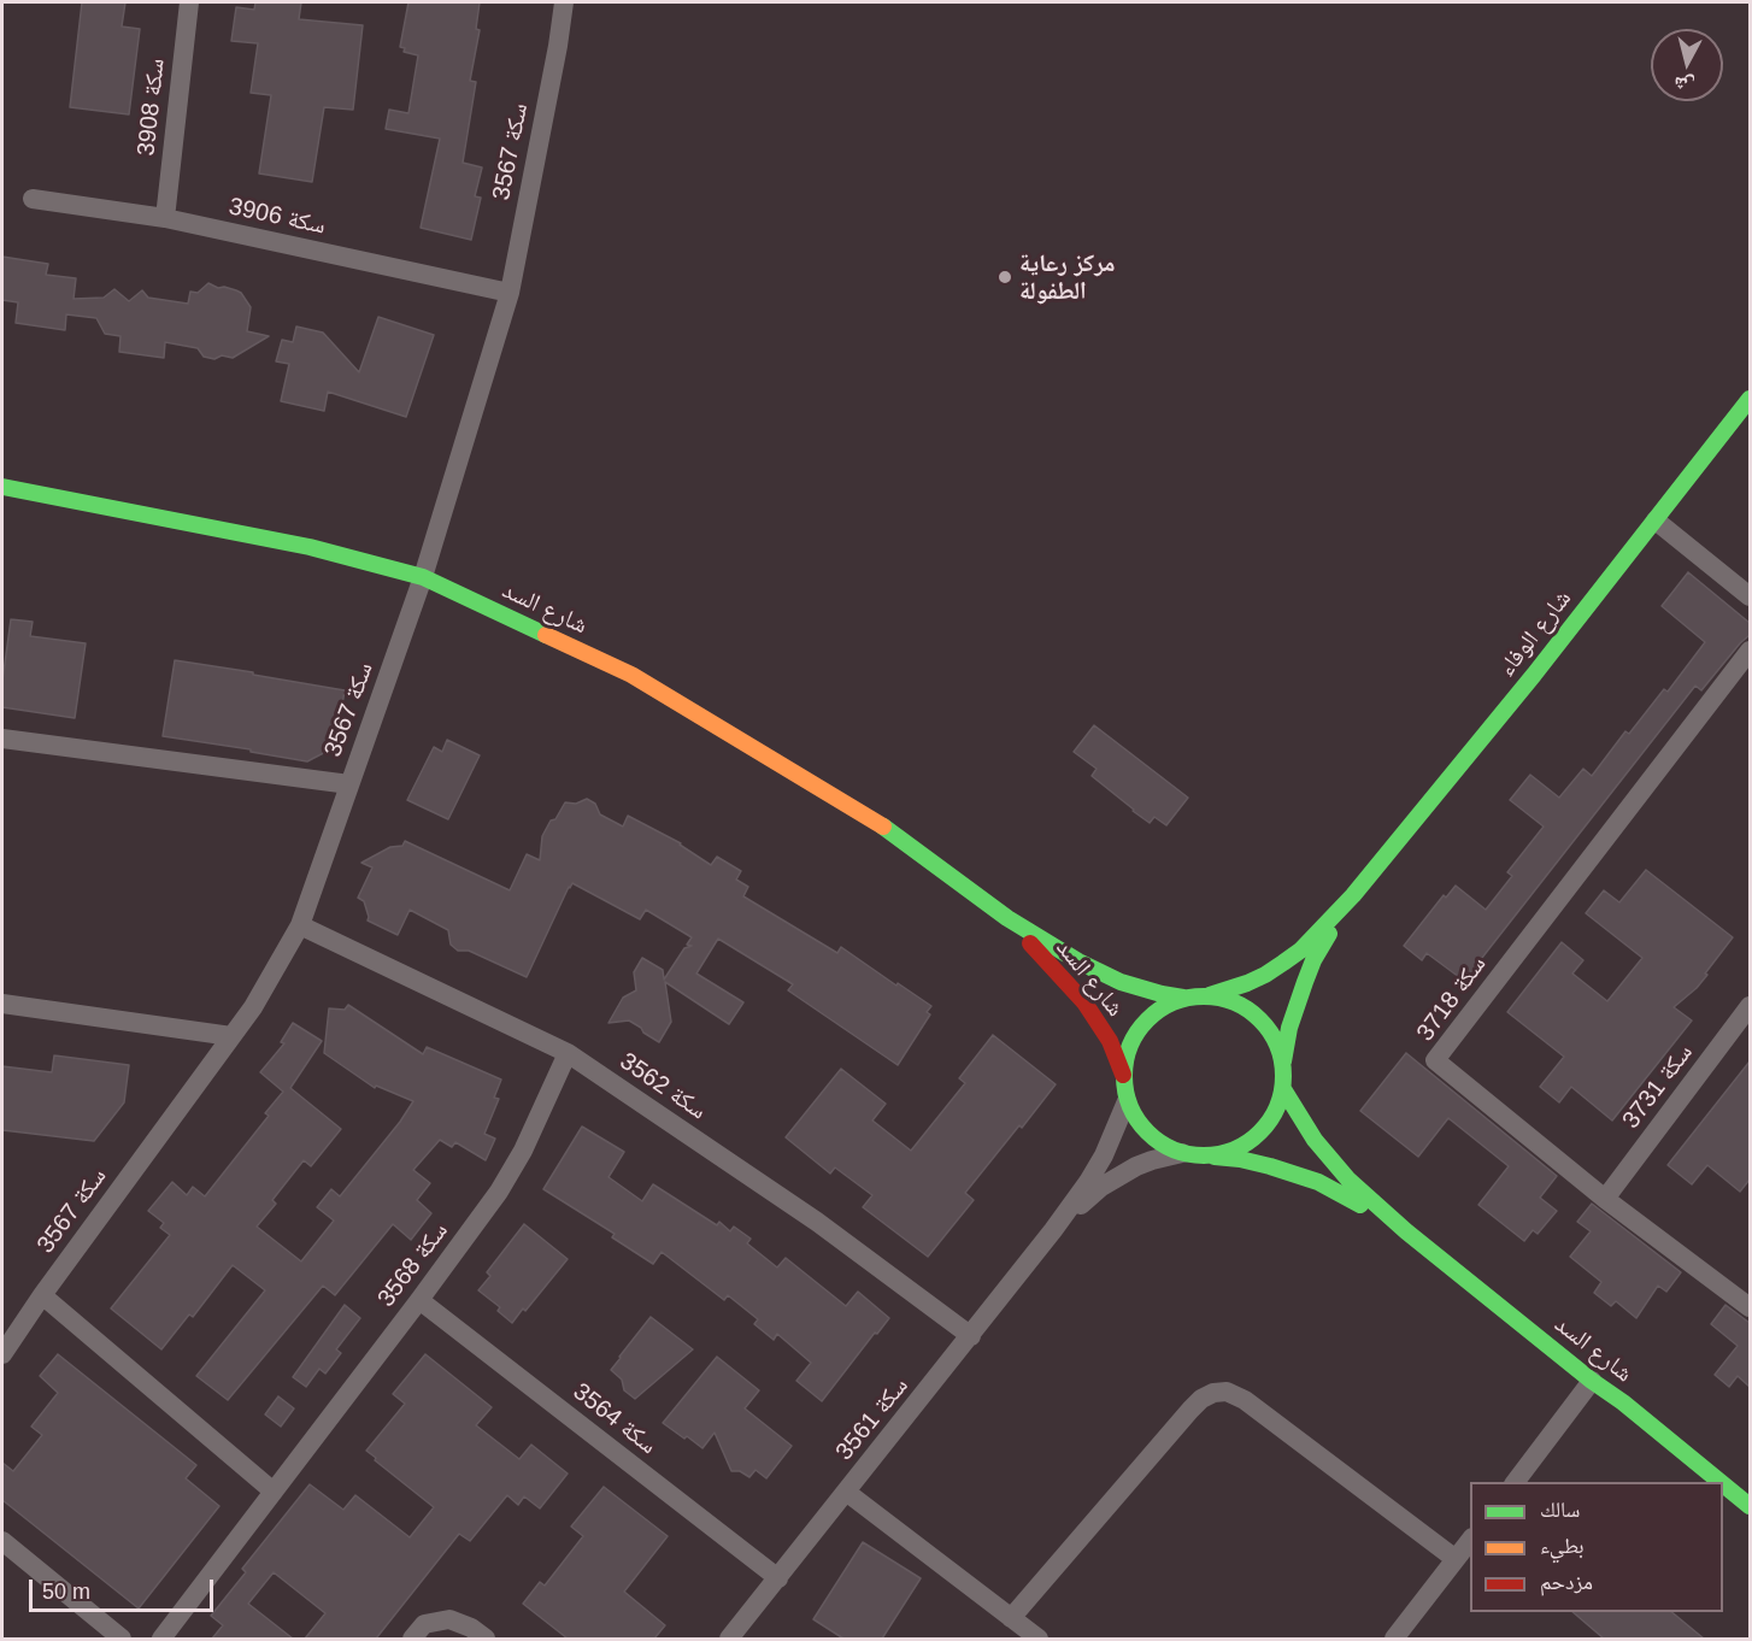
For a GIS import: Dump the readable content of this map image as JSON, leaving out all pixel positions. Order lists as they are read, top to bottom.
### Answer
{
  "streets": {
    "street": [
      "سكة 3908",
      "سكة 3567",
      "سكة 3906",
      "شارع السد",
      "شارع الوفاء",
      "سكة 3718",
      "سكة 3562",
      "سكة 3731",
      "سكة 3568",
      "سكة 3564",
      "سكة 3561"
    ]
  },
  "crossings": [
    ["سكة 3908", "سكة 3906"],
    ["سكة 3567", "سكة 3906"],
    ["سكة 3567", "شارع السد"],
    ["سكة 3567", "سكة 3562"],
    ["شارع السد", "شارع الوفاء"],
    ["شارع السد", "سكة 3561"],
    ["شارع الوفاء", "سكة 3561"],
    ["سكة 3718", "سكة 3731"],
    ["سكة 3562", "سكة 3568"],
    ["سكة 3562", "سكة 3561"],
    ["سكة 3568", "سكة 3564"],
    ["سكة 3564", "سكة 3561"]
  ],
  "places": ["مركز رعاية الطفولة"],
  "legend": ["سالك", "بطيء", "مزدحم"],
  "scale_bar": "50 m",
  "north": "bottom"
}
